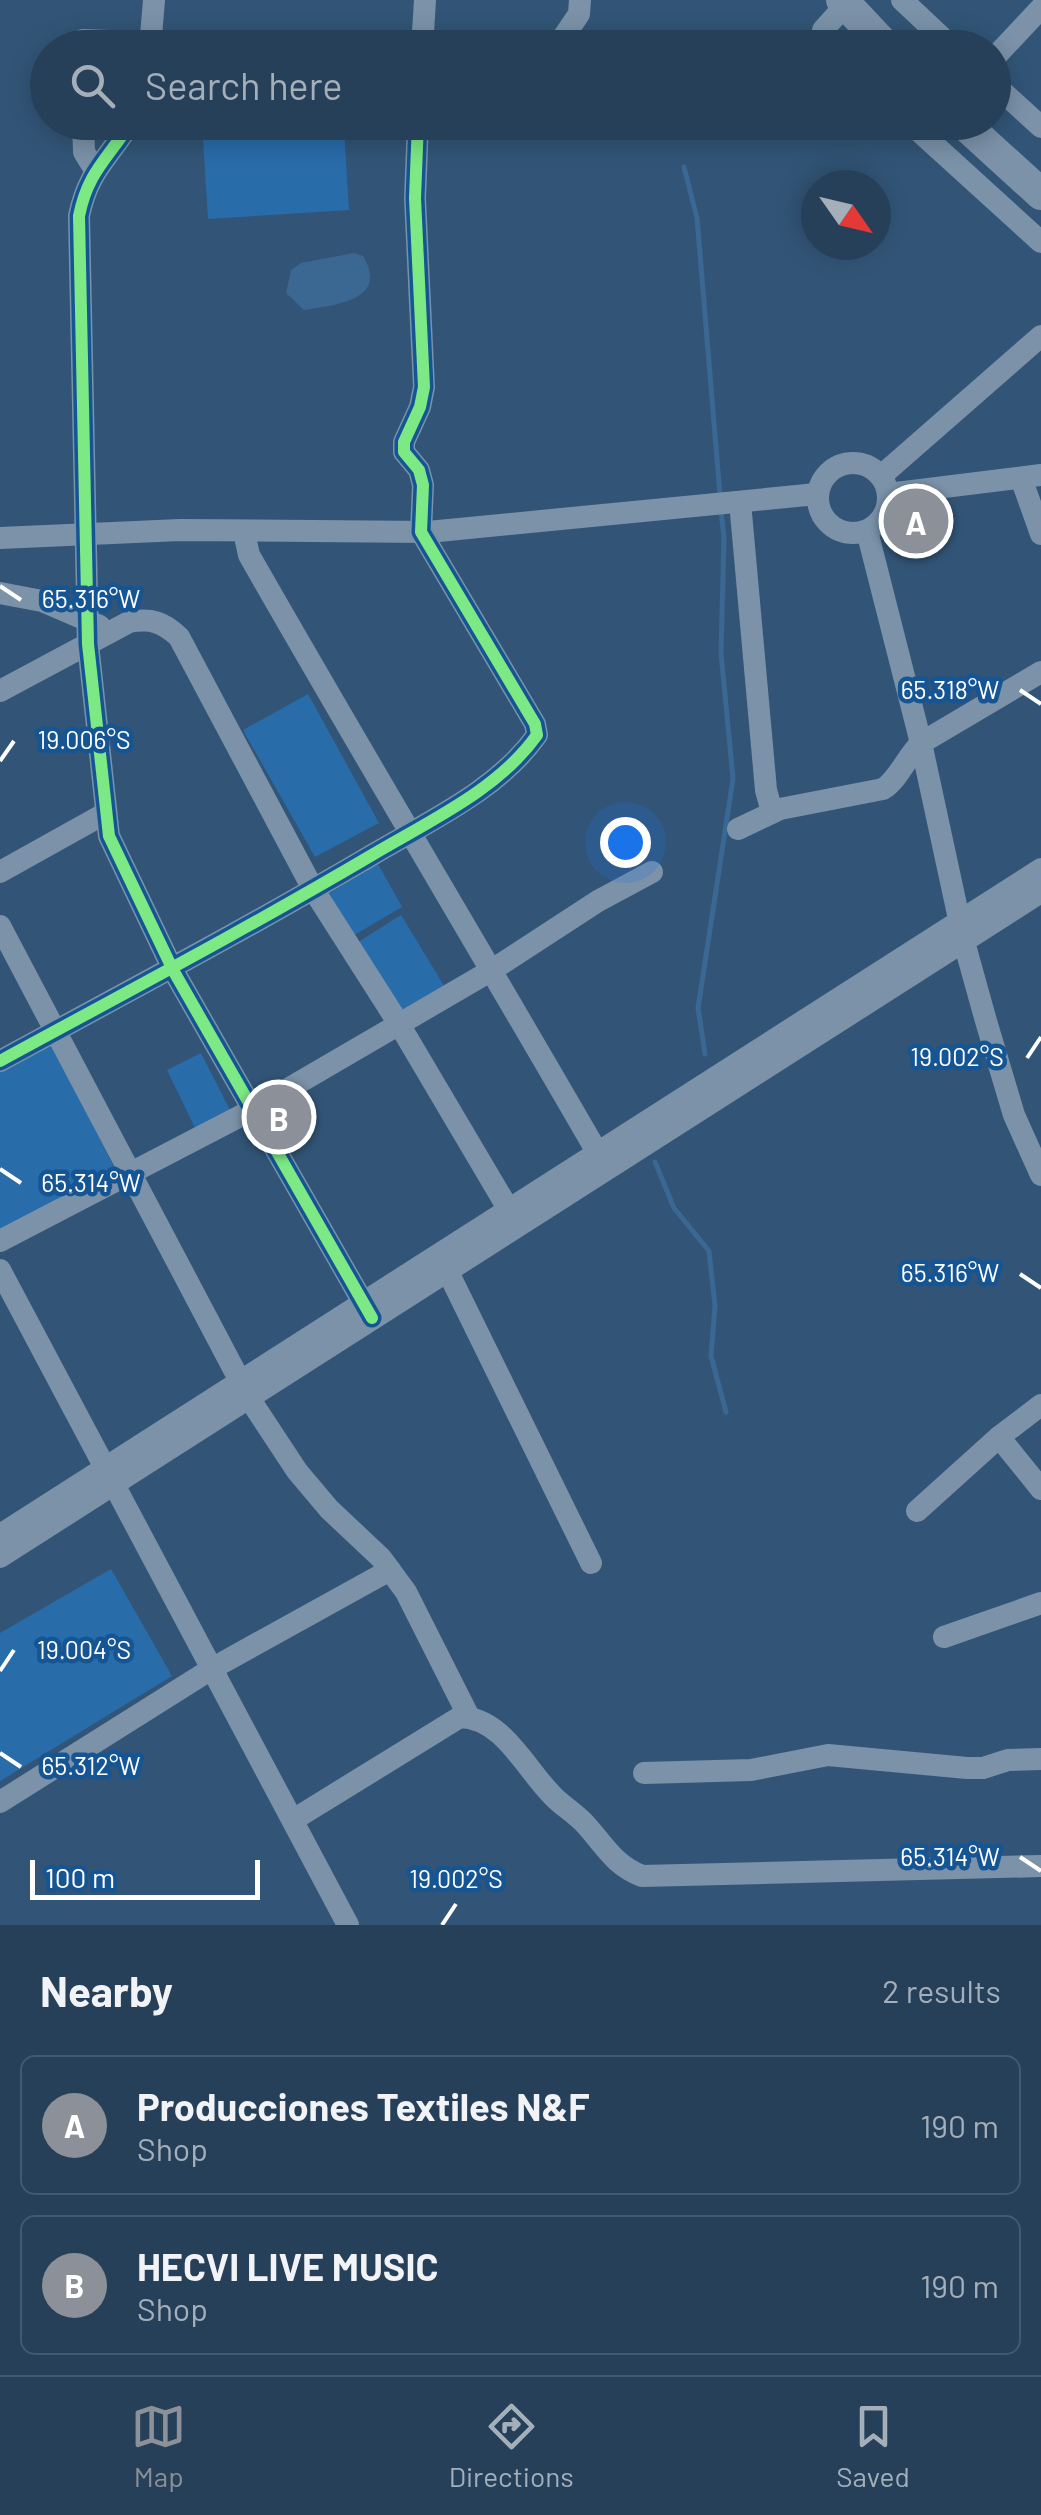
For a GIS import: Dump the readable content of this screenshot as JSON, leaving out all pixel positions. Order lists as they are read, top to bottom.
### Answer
{
  "scale_bar": "100 m",
  "north": "bottom right",
  "page": {
    "search": "Search here",
    "pins": ["A", "B"],
    "scale": "100 m",
    "heading": ["Nearby", "2 results"],
    "list": [
      {
        "mark": "A",
        "name": "Producciones Textiles N&F",
        "note": "Shop",
        "value": "190 m"
      },
      {
        "mark": "B",
        "name": "HECVI LIVE MUSIC",
        "note": "Shop",
        "value": "190 m"
      }
    ],
    "nav": ["Map", "Directions", "Saved"]
  },
  "coordinates": [
    "65.316°W",
    "65.318°W",
    "19.006°S",
    "19.002°S",
    "65.314°W",
    "19.004°S",
    "65.312°W"
  ]
}
